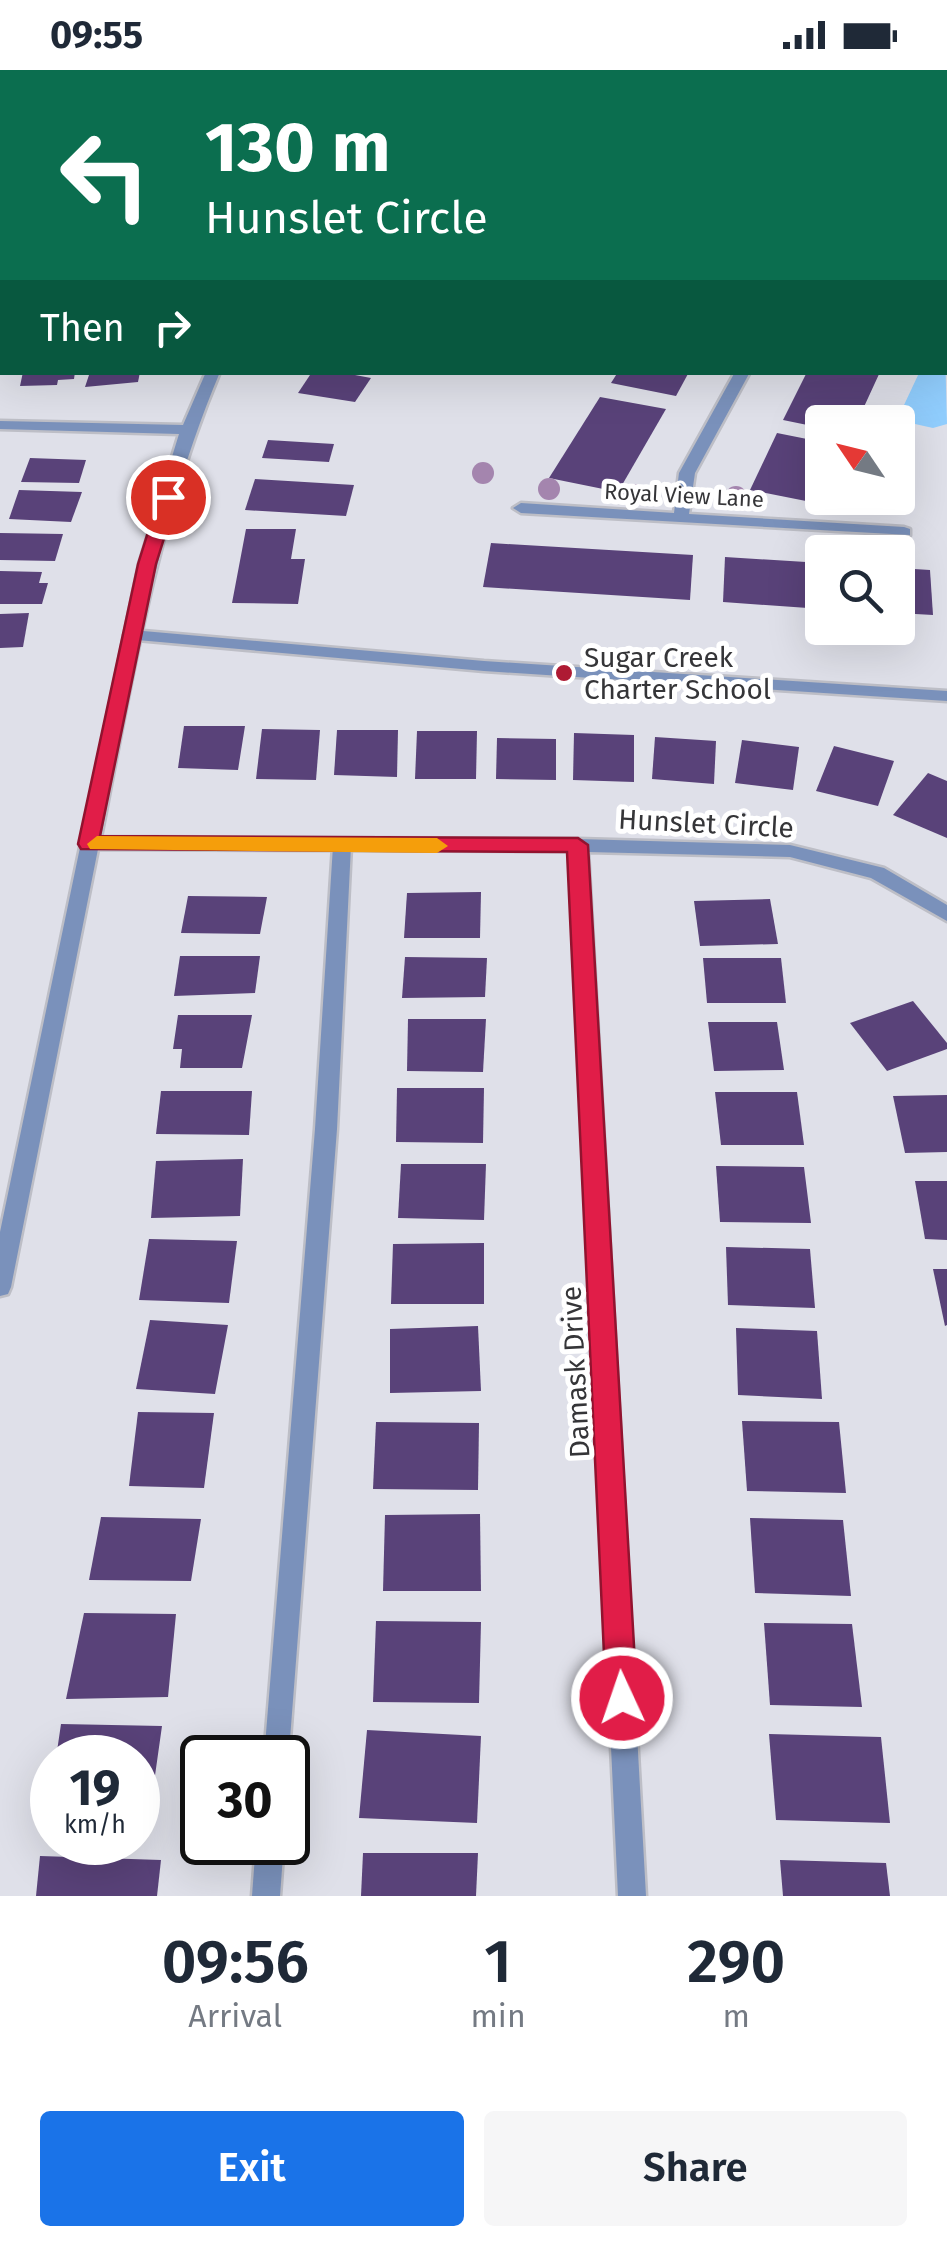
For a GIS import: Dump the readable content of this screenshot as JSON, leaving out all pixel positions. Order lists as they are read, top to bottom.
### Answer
{
  "streets": {
    "street": ["Royal View Lane", "Hunslet Circle", "Damask Drive"]
  },
  "crossings": [
    ["Hunslet Circle", "Damask Drive"]
  ],
  "places": ["Sugar Creek Charter School"],
  "north": "top left",
  "page": {
    "status": "09:55",
    "turn": ["130 m", "Hunslet Circle"],
    "then": "Then",
    "speed": "19 km/h",
    "limit": "30",
    "eta": [
      "09:56",
      "Arrival",
      "1",
      "min",
      "290",
      "m"
    ],
    "buttons": ["Exit", "Share"]
  }
}
